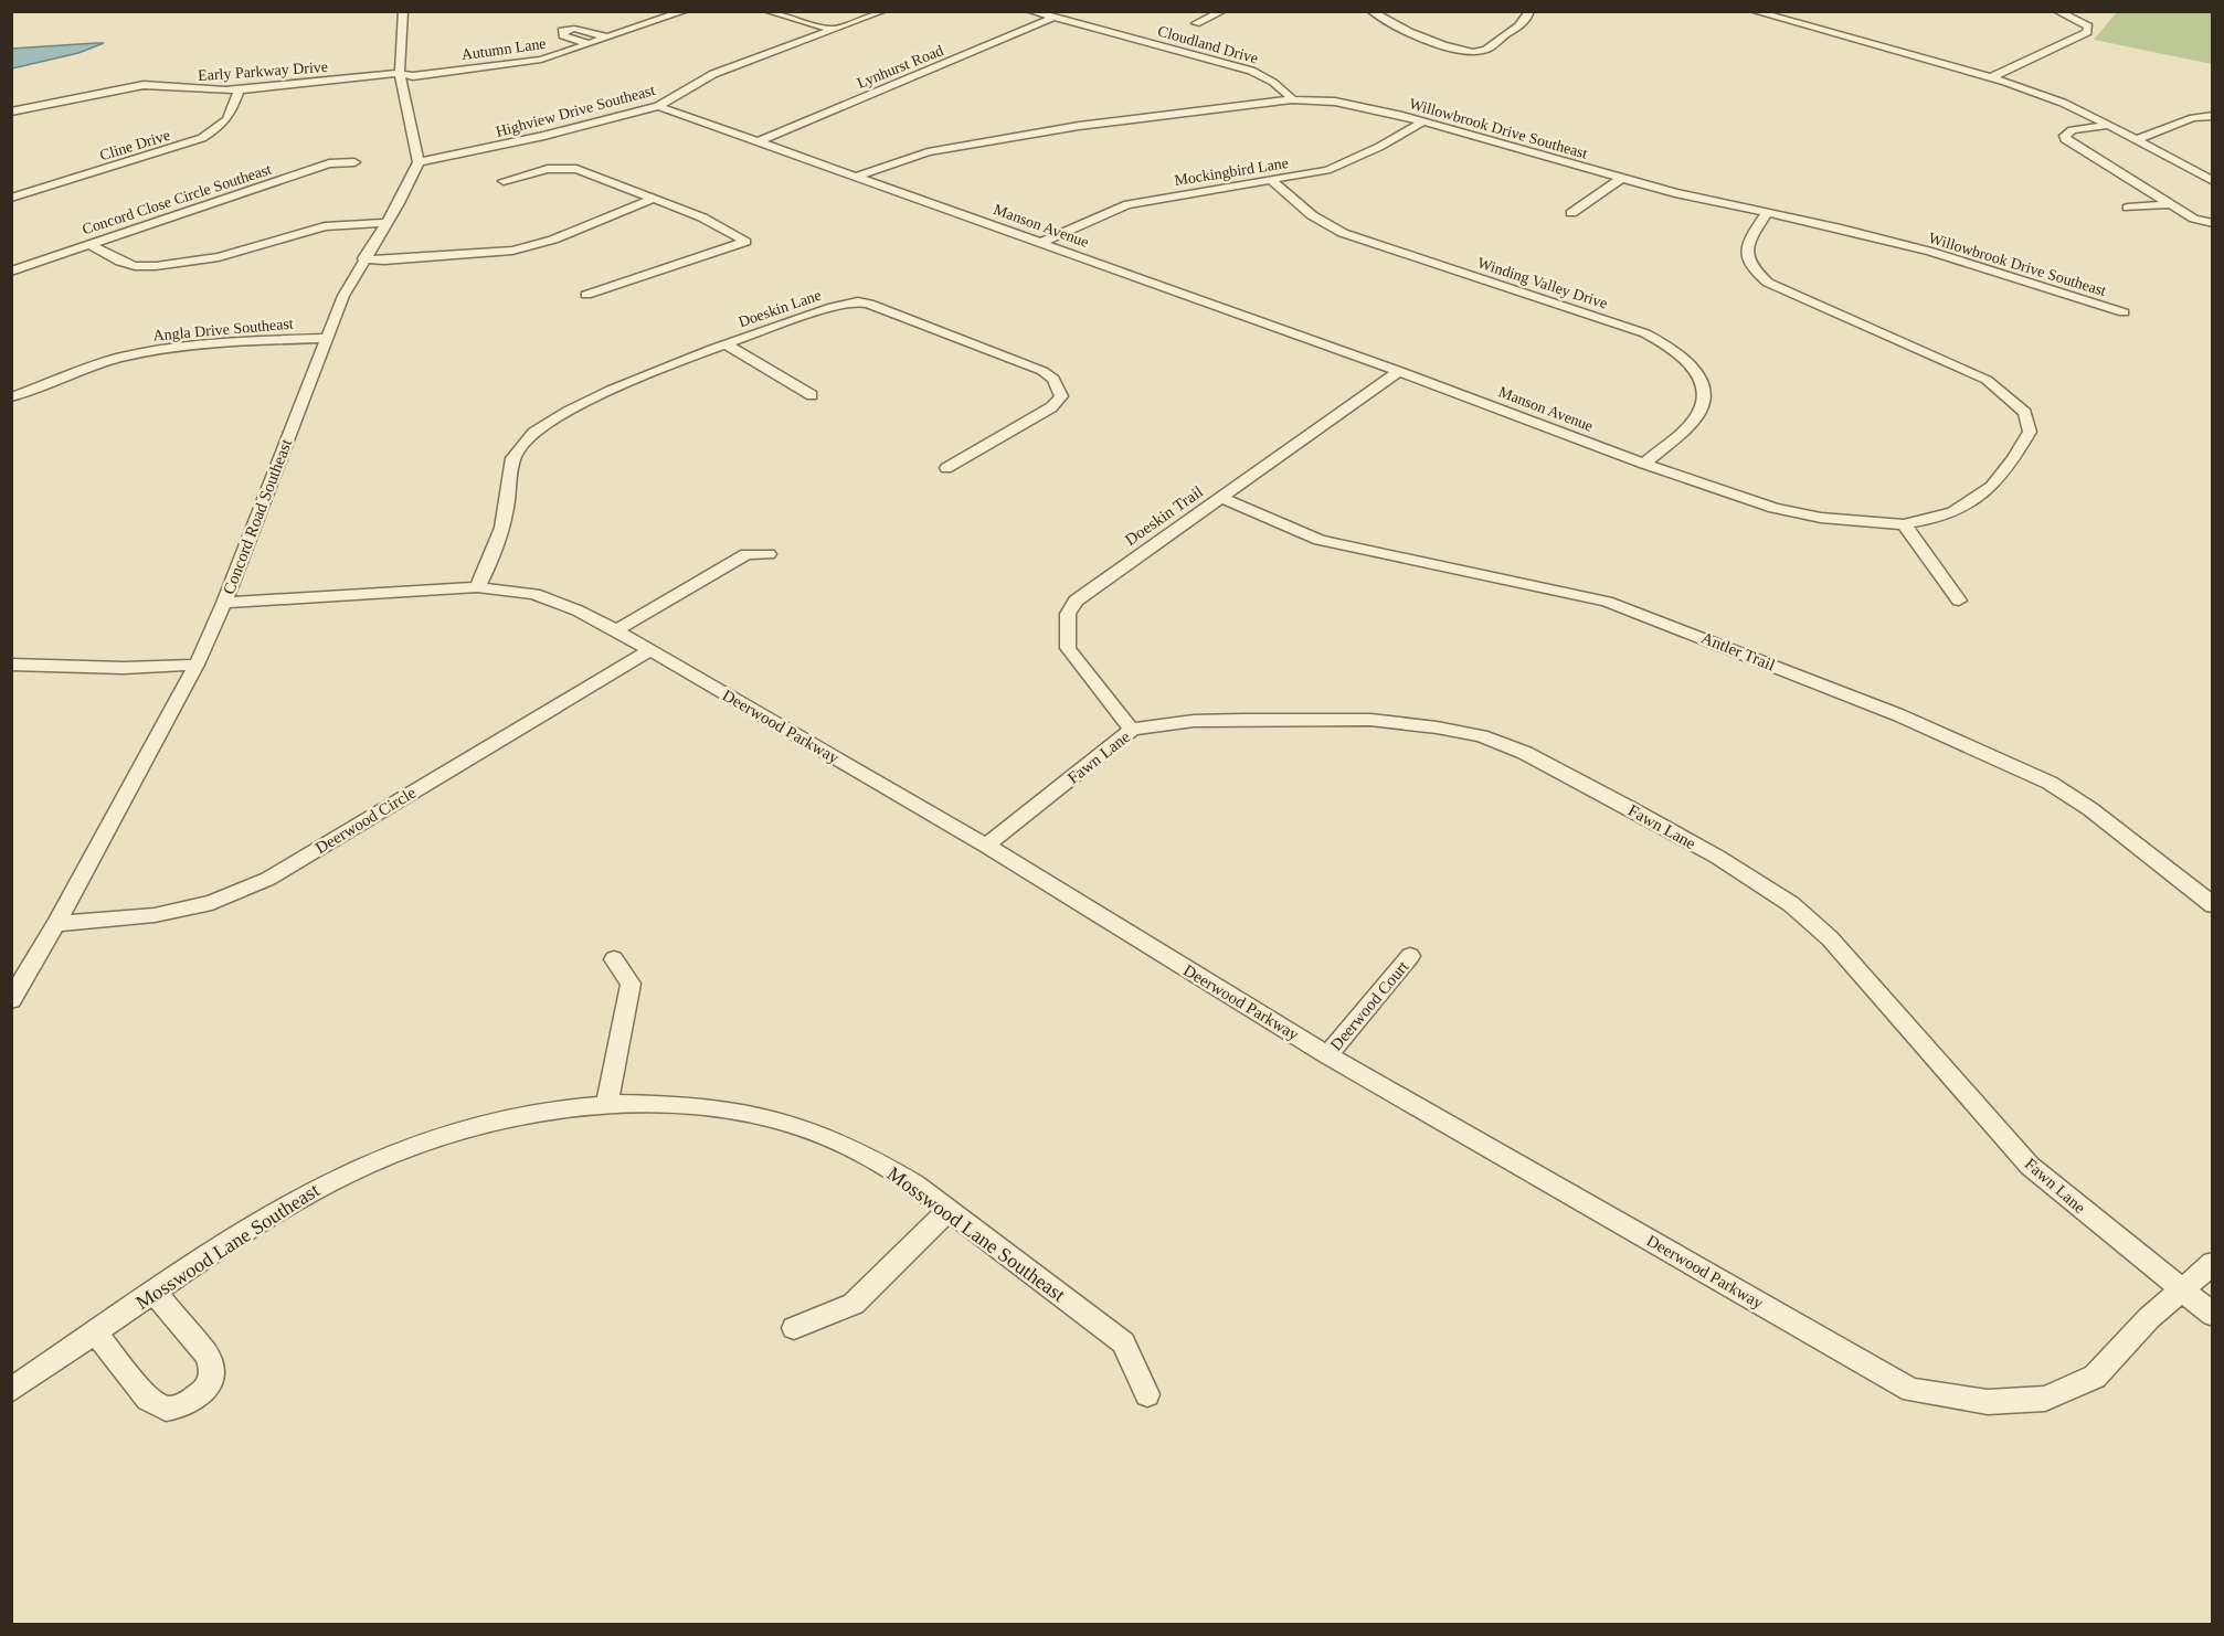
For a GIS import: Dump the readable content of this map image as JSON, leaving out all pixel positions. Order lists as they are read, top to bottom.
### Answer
{
  "streets": {
    "street": [
      "Cloudland Drive",
      "Autumn Lane",
      "Lynhurst Road",
      "Early Parkway Drive",
      "Highview Drive Southeast",
      "Willowbrook Drive Southeast",
      "Cline Drive",
      "Mockingbird Lane",
      "Concord Close Circle Southeast",
      "Manson Avenue",
      "Winding Valley Drive",
      "Doeskin Lane",
      "Angla Drive Southeast",
      "Doeskin Trail",
      "Concord Road Southeast",
      "Antler Trail",
      "Deerwood Parkway",
      "Fawn Lane",
      "Deerwood Circle",
      "Deerwood Court",
      "Mosswood Lane Southeast"
    ]
  },
  "crossings": [
    ["Cloudland Drive", "Lynhurst Road"],
    ["Cloudland Drive", "Willowbrook Drive Southeast"],
    ["Autumn Lane", "Early Parkway Drive"],
    ["Lynhurst Road", "Manson Avenue"],
    ["Early Parkway Drive", "Cline Drive"],
    ["Highview Drive Southeast", "Manson Avenue"],
    ["Highview Drive Southeast", "Concord Road Southeast"],
    ["Willowbrook Drive Southeast", "Mockingbird Lane"],
    ["Willowbrook Drive Southeast", "Manson Avenue"],
    ["Mockingbird Lane", "Manson Avenue"],
    ["Mockingbird Lane", "Winding Valley Drive"],
    ["Manson Avenue", "Winding Valley Drive"],
    ["Manson Avenue", "Doeskin Trail"],
    ["Doeskin Lane", "Deerwood Parkway"],
    ["Angla Drive Southeast", "Concord Road Southeast"],
    ["Doeskin Trail", "Antler Trail"],
    ["Doeskin Trail", "Fawn Lane"],
    ["Concord Road Southeast", "Deerwood Parkway"],
    ["Concord Road Southeast", "Deerwood Circle"],
    ["Deerwood Parkway", "Fawn Lane"],
    ["Deerwood Parkway", "Deerwood Circle"],
    ["Deerwood Parkway", "Deerwood Court"]
  ]
}
